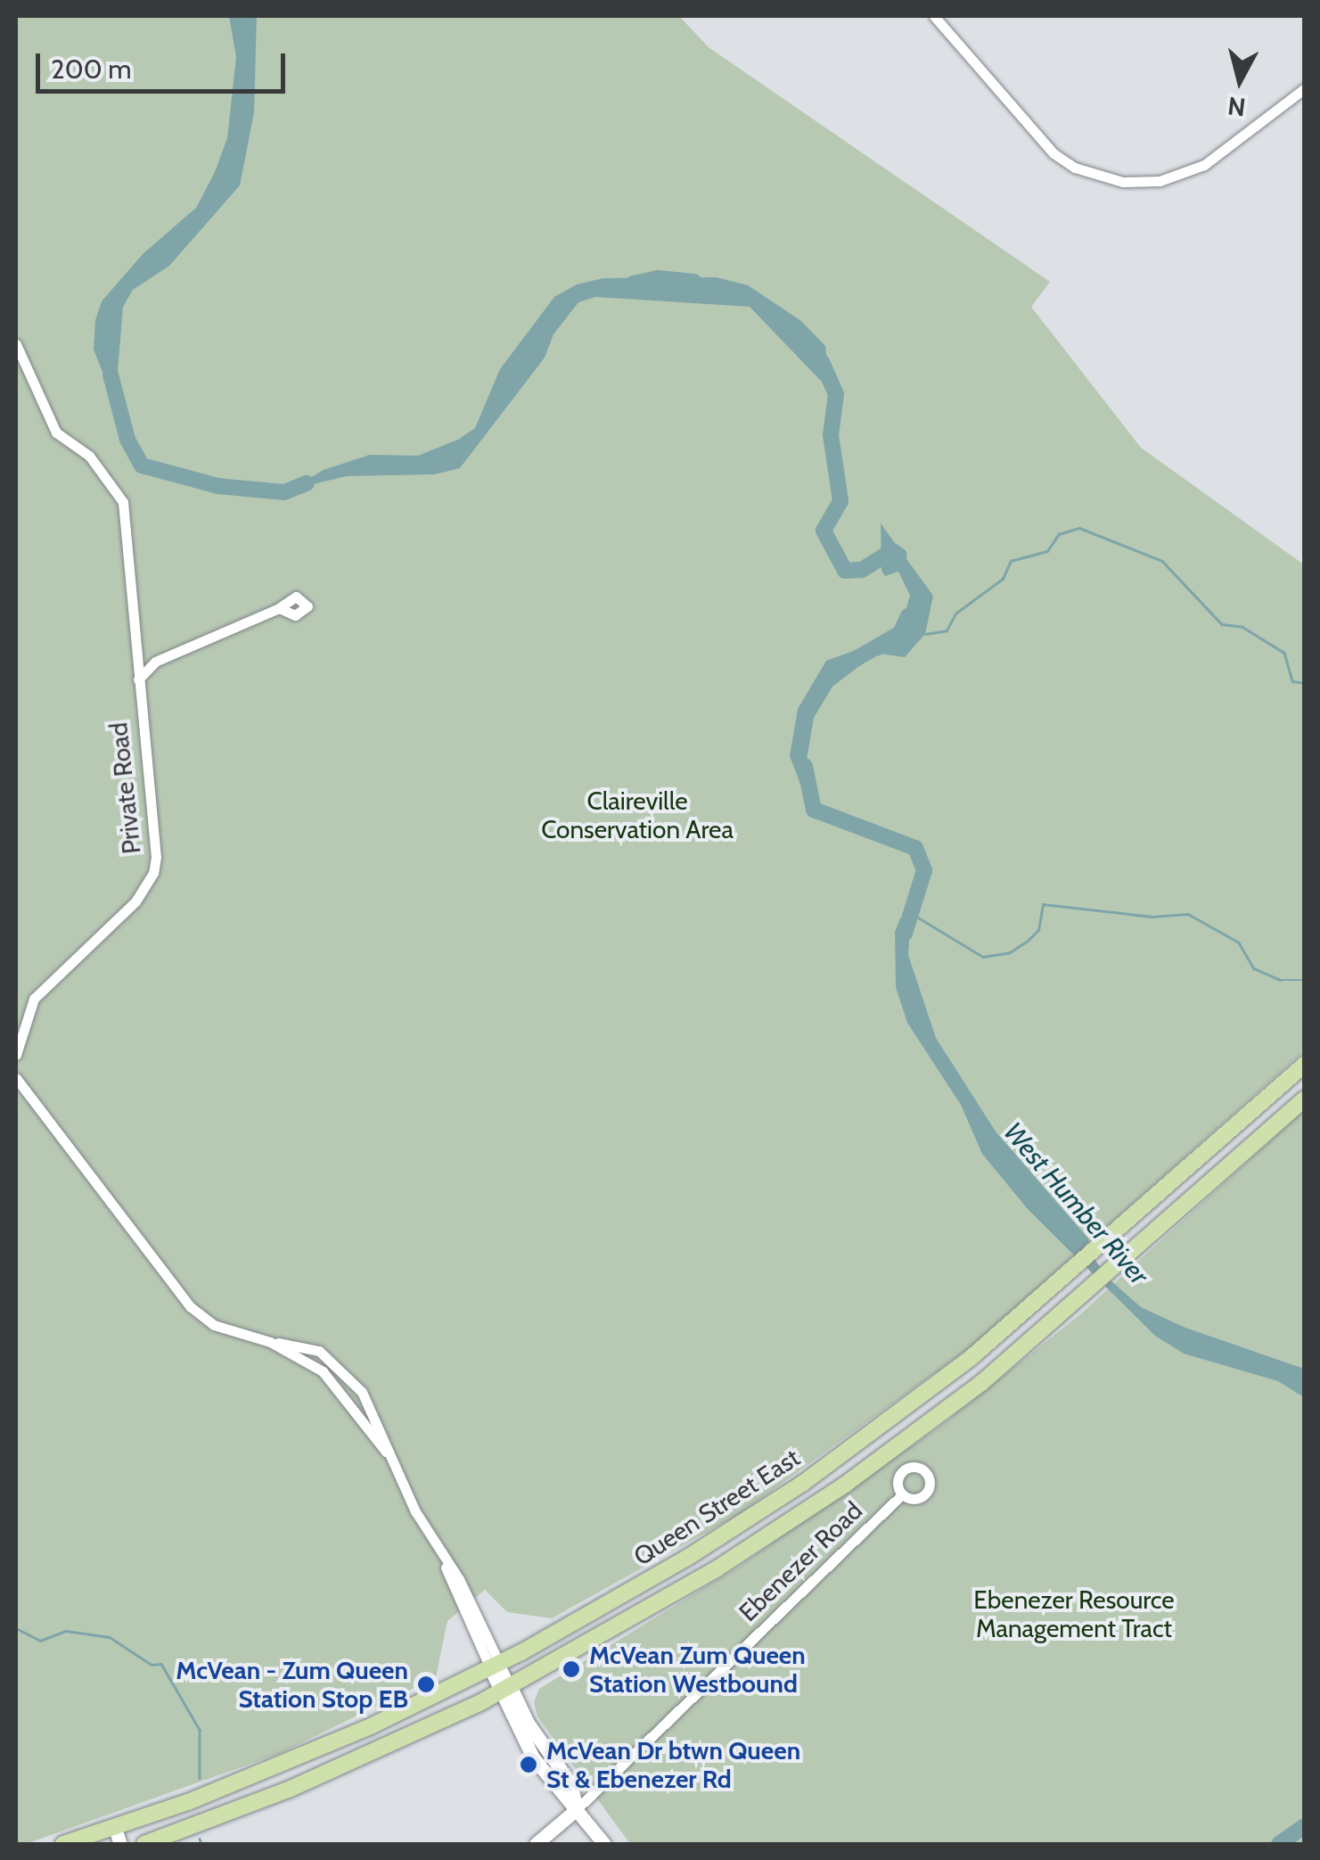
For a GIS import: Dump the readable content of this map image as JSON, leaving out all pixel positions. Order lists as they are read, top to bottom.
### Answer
{
  "streets": {
    "main road": ["Queen Street East", "Ebenezer Road"],
    "street": ["Private Road"]
  },
  "water": ["West Humber River"],
  "parks": ["Claireville Conservation Area", "Ebenezer Resource Management Tract"],
  "places": ["McVean Zum Queen Station Westbound", "McVean - Zum Queen Station Stop EB", "McVean Dr btwn Queen St & Ebenezer Rd"],
  "scale_bar": "200 m",
  "north": "bottom"
}
